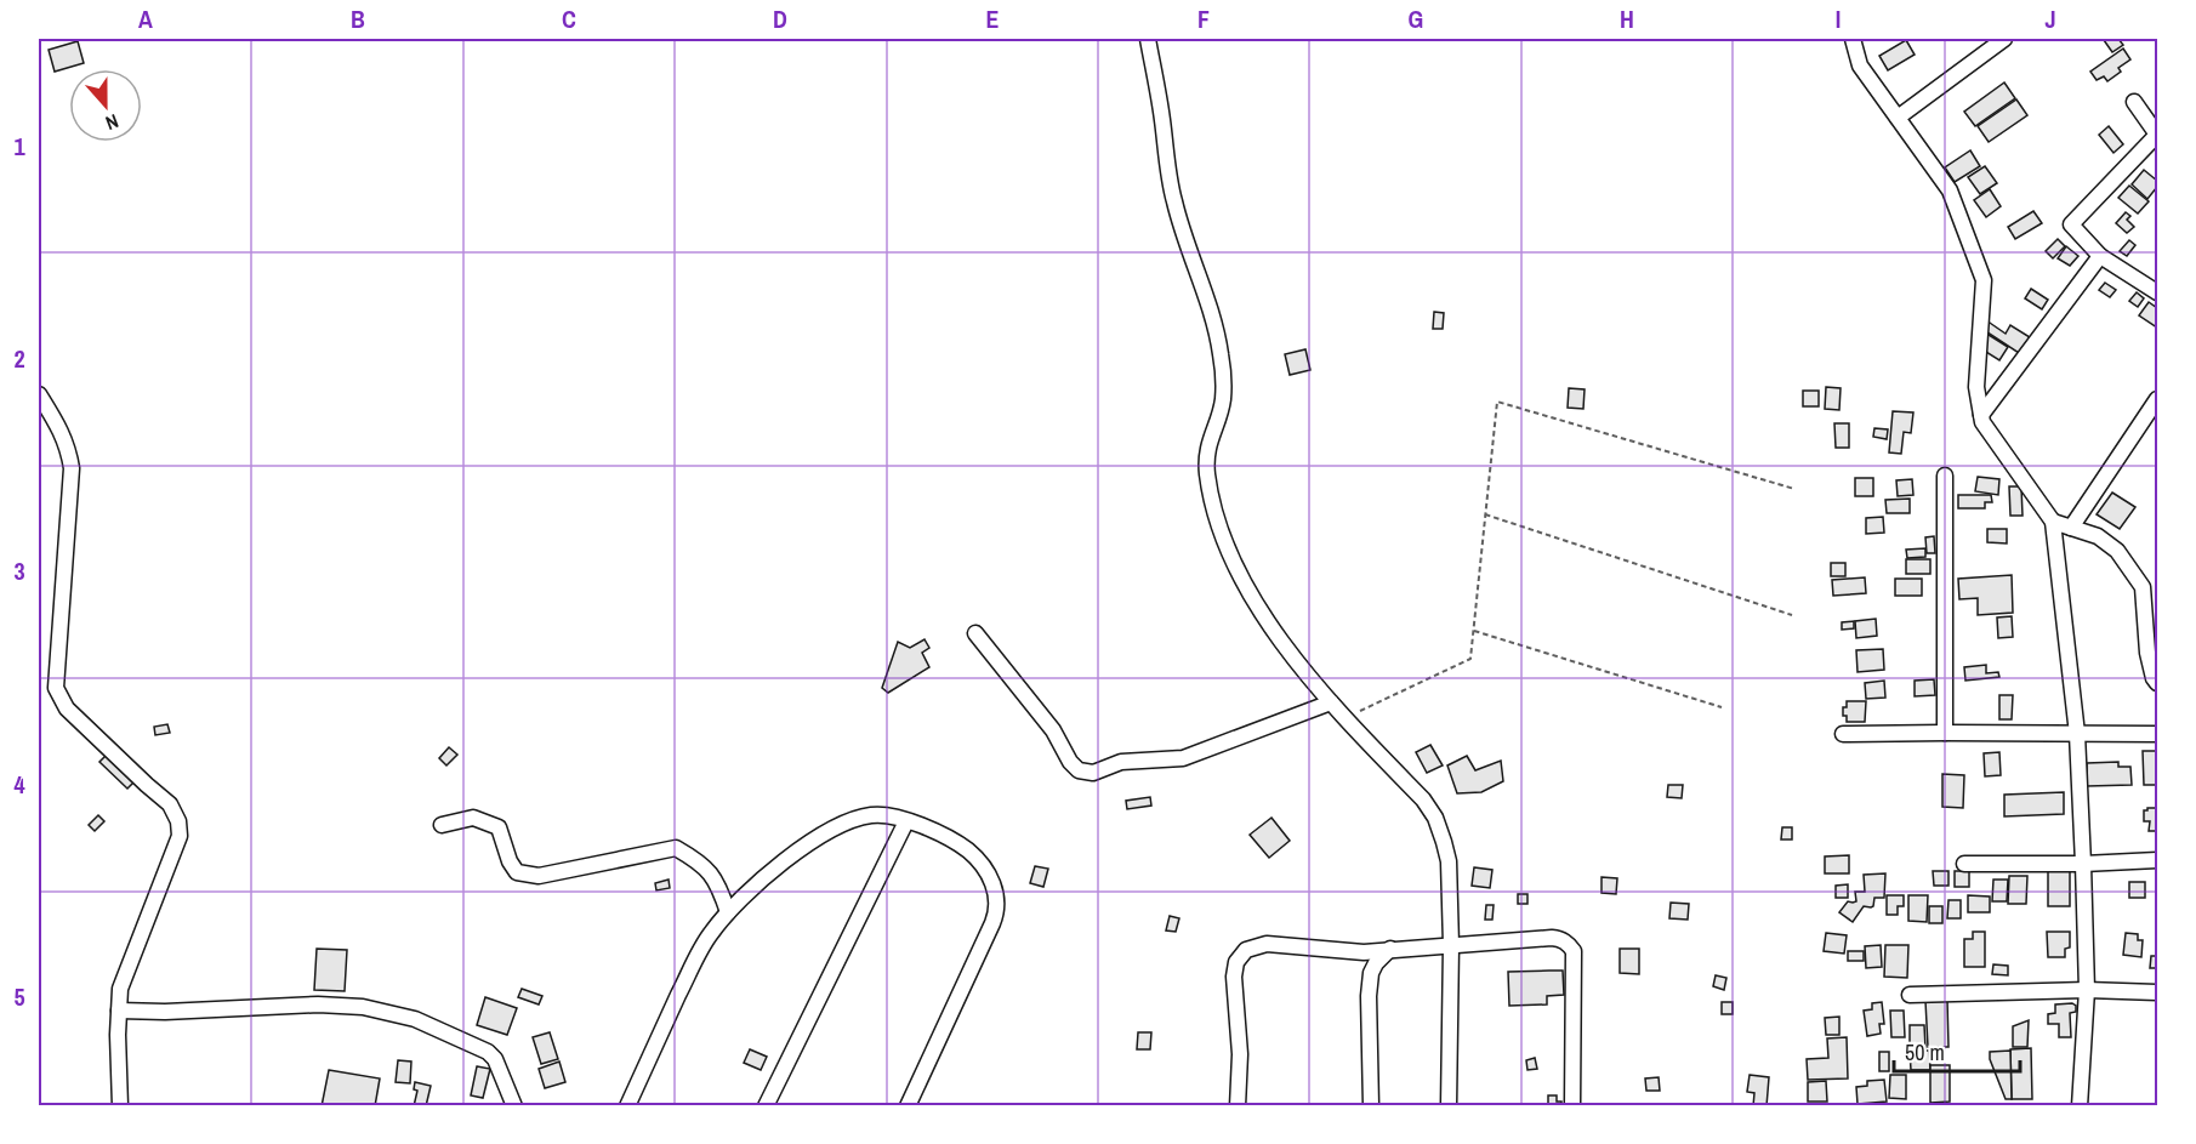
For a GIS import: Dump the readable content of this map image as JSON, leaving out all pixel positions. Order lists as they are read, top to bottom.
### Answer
{
  "scale_bar": "50 m",
  "north": "bottom",
  "grid": {
    "columns": [
      "A",
      "B",
      "C",
      "D",
      "E",
      "F",
      "G",
      "H",
      "I",
      "J"
    ],
    "rows": [
      "1",
      "2",
      "3",
      "4",
      "5"
    ]
  }
}
